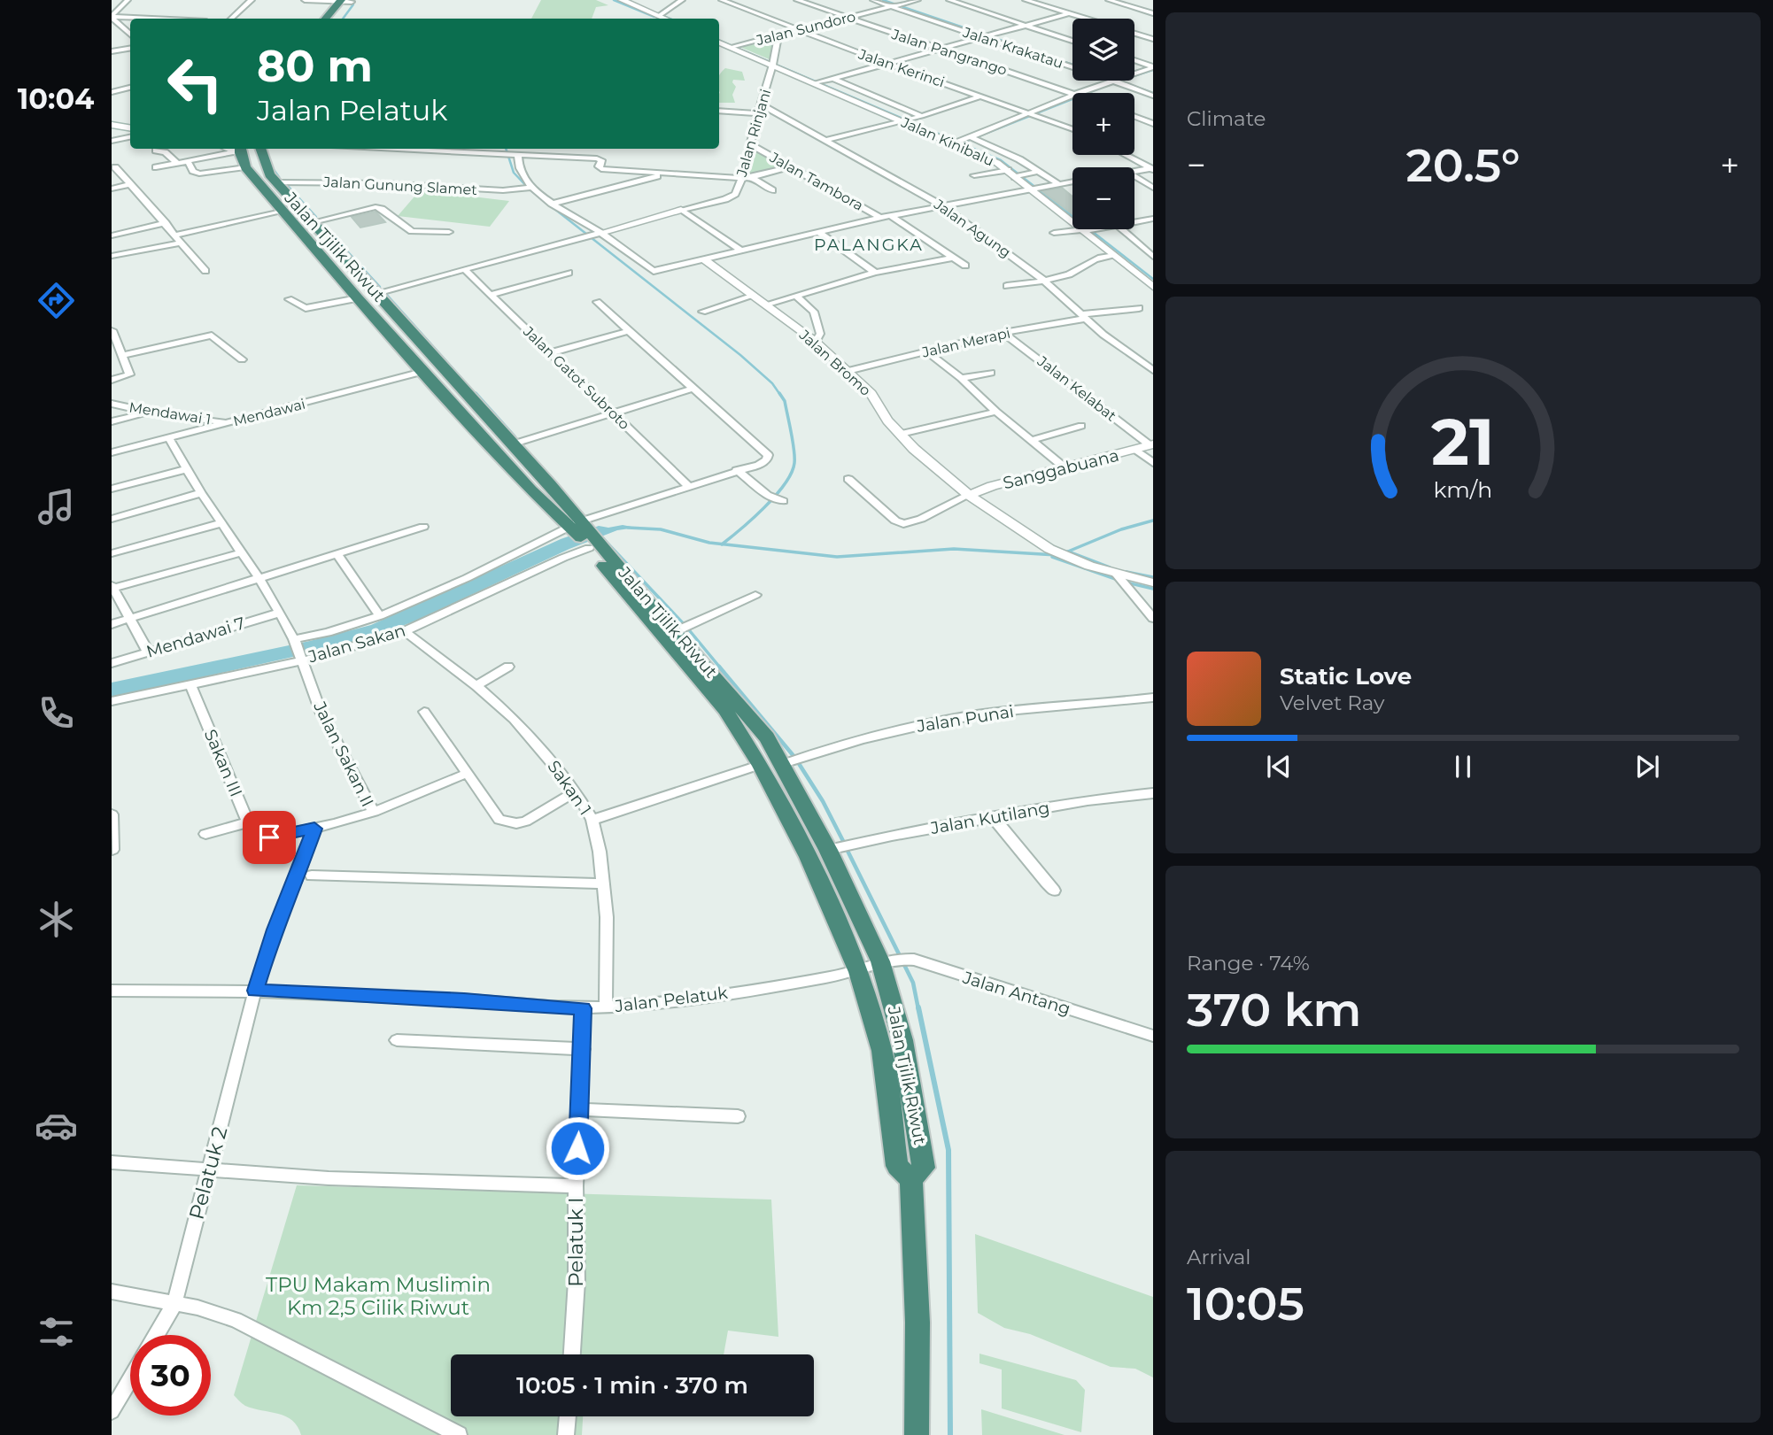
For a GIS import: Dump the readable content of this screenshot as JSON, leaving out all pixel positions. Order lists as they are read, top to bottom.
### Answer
{
  "streets": {
    "highway": ["Jalan Tjilik Riwut"],
    "street": [
      "Jalan Sundoro",
      "Jalan Krakatau",
      "Jalan Pangrango",
      "Jalan Kerinci",
      "Jalan Rinjani",
      "Jalan Kinibalu",
      "Jalan Tambora",
      "Jalan Gunung Slamet",
      "Jalan Agung",
      "Jalan Merapi",
      "Jalan Bromo",
      "Jalan Gatot Subroto",
      "Jalan Kelabat",
      "Mendawai",
      "Mendawai 1",
      "Sanggabuana",
      "Mendawai 7",
      "Jalan Sakan",
      "Jalan Punai",
      "Jalan Sakan II",
      "Sakan III",
      "Sakan 1",
      "Jalan Kutilang",
      "Jalan Antang",
      "Jalan Pelatuk",
      "Pelatuk 2",
      "Pelatuk I"
    ]
  },
  "crossings": [
    ["Jalan Sundoro", "Jalan Krakatau"],
    ["Jalan Sundoro", "Jalan Pangrango"],
    ["Jalan Sundoro", "Jalan Kerinci"],
    ["Jalan Sundoro", "Jalan Rinjani"],
    ["Jalan Sundoro", "Jalan Kinibalu"],
    ["Jalan Rinjani", "Jalan Kinibalu"],
    ["Jalan Rinjani", "Jalan Tambora"],
    ["Jalan Rinjani", "Jalan Agung"],
    ["Jalan Gunung Slamet", "Jalan Tjilik Riwut"],
    ["Jalan Agung", "Jalan Merapi"],
    ["Jalan Tjilik Riwut", "Mendawai"],
    ["Jalan Tjilik Riwut", "Jalan Sakan"],
    ["Jalan Tjilik Riwut", "Jalan Punai"],
    ["Jalan Tjilik Riwut", "Jalan Kutilang"],
    ["Jalan Tjilik Riwut", "Jalan Antang"],
    ["Jalan Tjilik Riwut", "Jalan Pelatuk"],
    ["Jalan Merapi", "Jalan Bromo"],
    ["Jalan Merapi", "Jalan Kelabat"],
    ["Jalan Bromo", "Sanggabuana"],
    ["Jalan Kelabat", "Sanggabuana"],
    ["Mendawai", "Mendawai 1"],
    ["Mendawai", "Jalan Sakan II"],
    ["Mendawai 7", "Jalan Sakan II"],
    ["Jalan Sakan", "Jalan Sakan II"],
    ["Jalan Sakan", "Sakan III"],
    ["Jalan Sakan", "Sakan 1"],
    ["Jalan Sakan II", "Sakan III"],
    ["Jalan Sakan II", "Pelatuk 2"],
    ["Sakan 1", "Jalan Pelatuk"],
    ["Jalan Pelatuk", "Pelatuk 2"],
    ["Jalan Pelatuk", "Pelatuk I"]
  ],
  "districts": ["PALANGKA"],
  "parks": ["TPU Makam Muslimin Km 2,5 Cilik Riwut"],
  "page": {
    "tabs": "10:04",
    "tile": [
      "Climate",
      ["Range · 74%", "370 km"],
      ["Arrival", "10:05"]
    ],
    "map_buttons": ["+", "−"],
    "turn": ["80 m", "Jalan Pelatuk"],
    "heat": ["−", "20.5°", "+"],
    "song": ["Static Love", "Velvet Ray"],
    "limit": "30",
    "trip": "10:05 · 1 min · 370 m",
    "gauge": ["21", "km/h"]
  }
}
